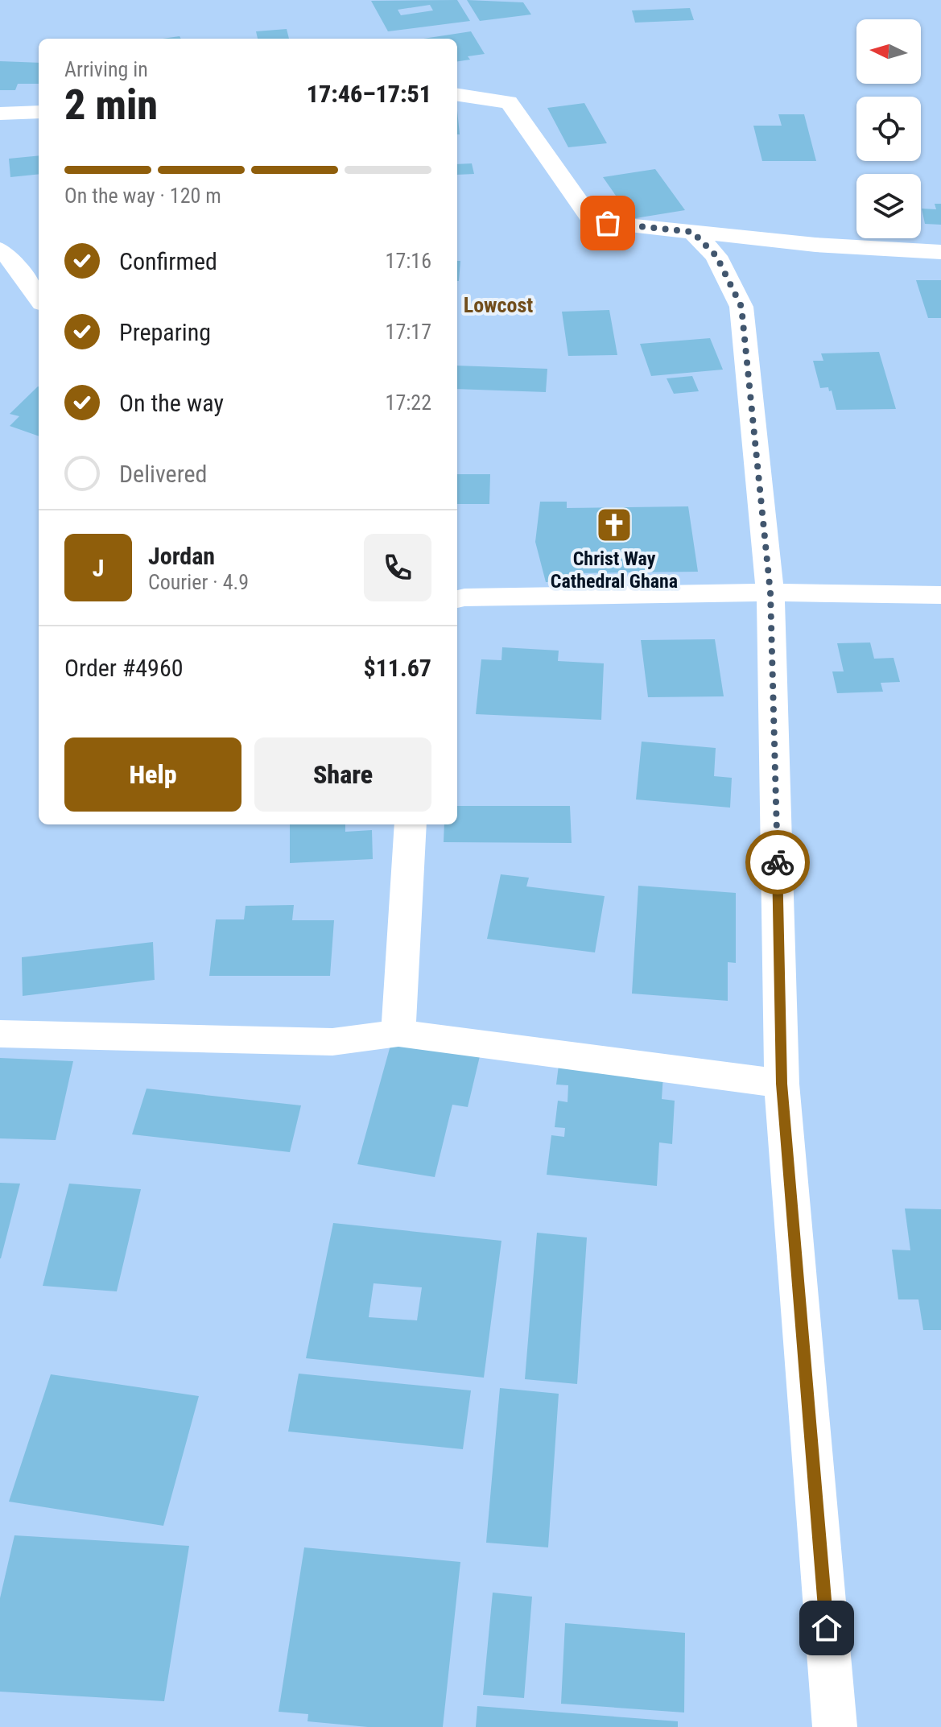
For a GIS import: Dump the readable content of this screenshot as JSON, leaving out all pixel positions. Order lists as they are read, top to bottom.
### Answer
{
  "districts": ["Lowcost"],
  "places": {
    "church": ["Christ Way Cathedral Ghana"]
  },
  "north": "left",
  "page": {
    "heading": ["2 min", "Arriving in", "17:46–17:51"],
    "panel": [
      "Jordan",
      "Courier · 4.9",
      "Order #4960",
      "$11.67"
    ],
    "bar": "On the way · 120 m",
    "list": [
      ["Confirmed", "17:16"],
      ["Preparing", "17:17"],
      ["On the way", "17:22"],
      "Delivered"
    ],
    "round": "J",
    "buttons": ["Help", "Share"]
  }
}
